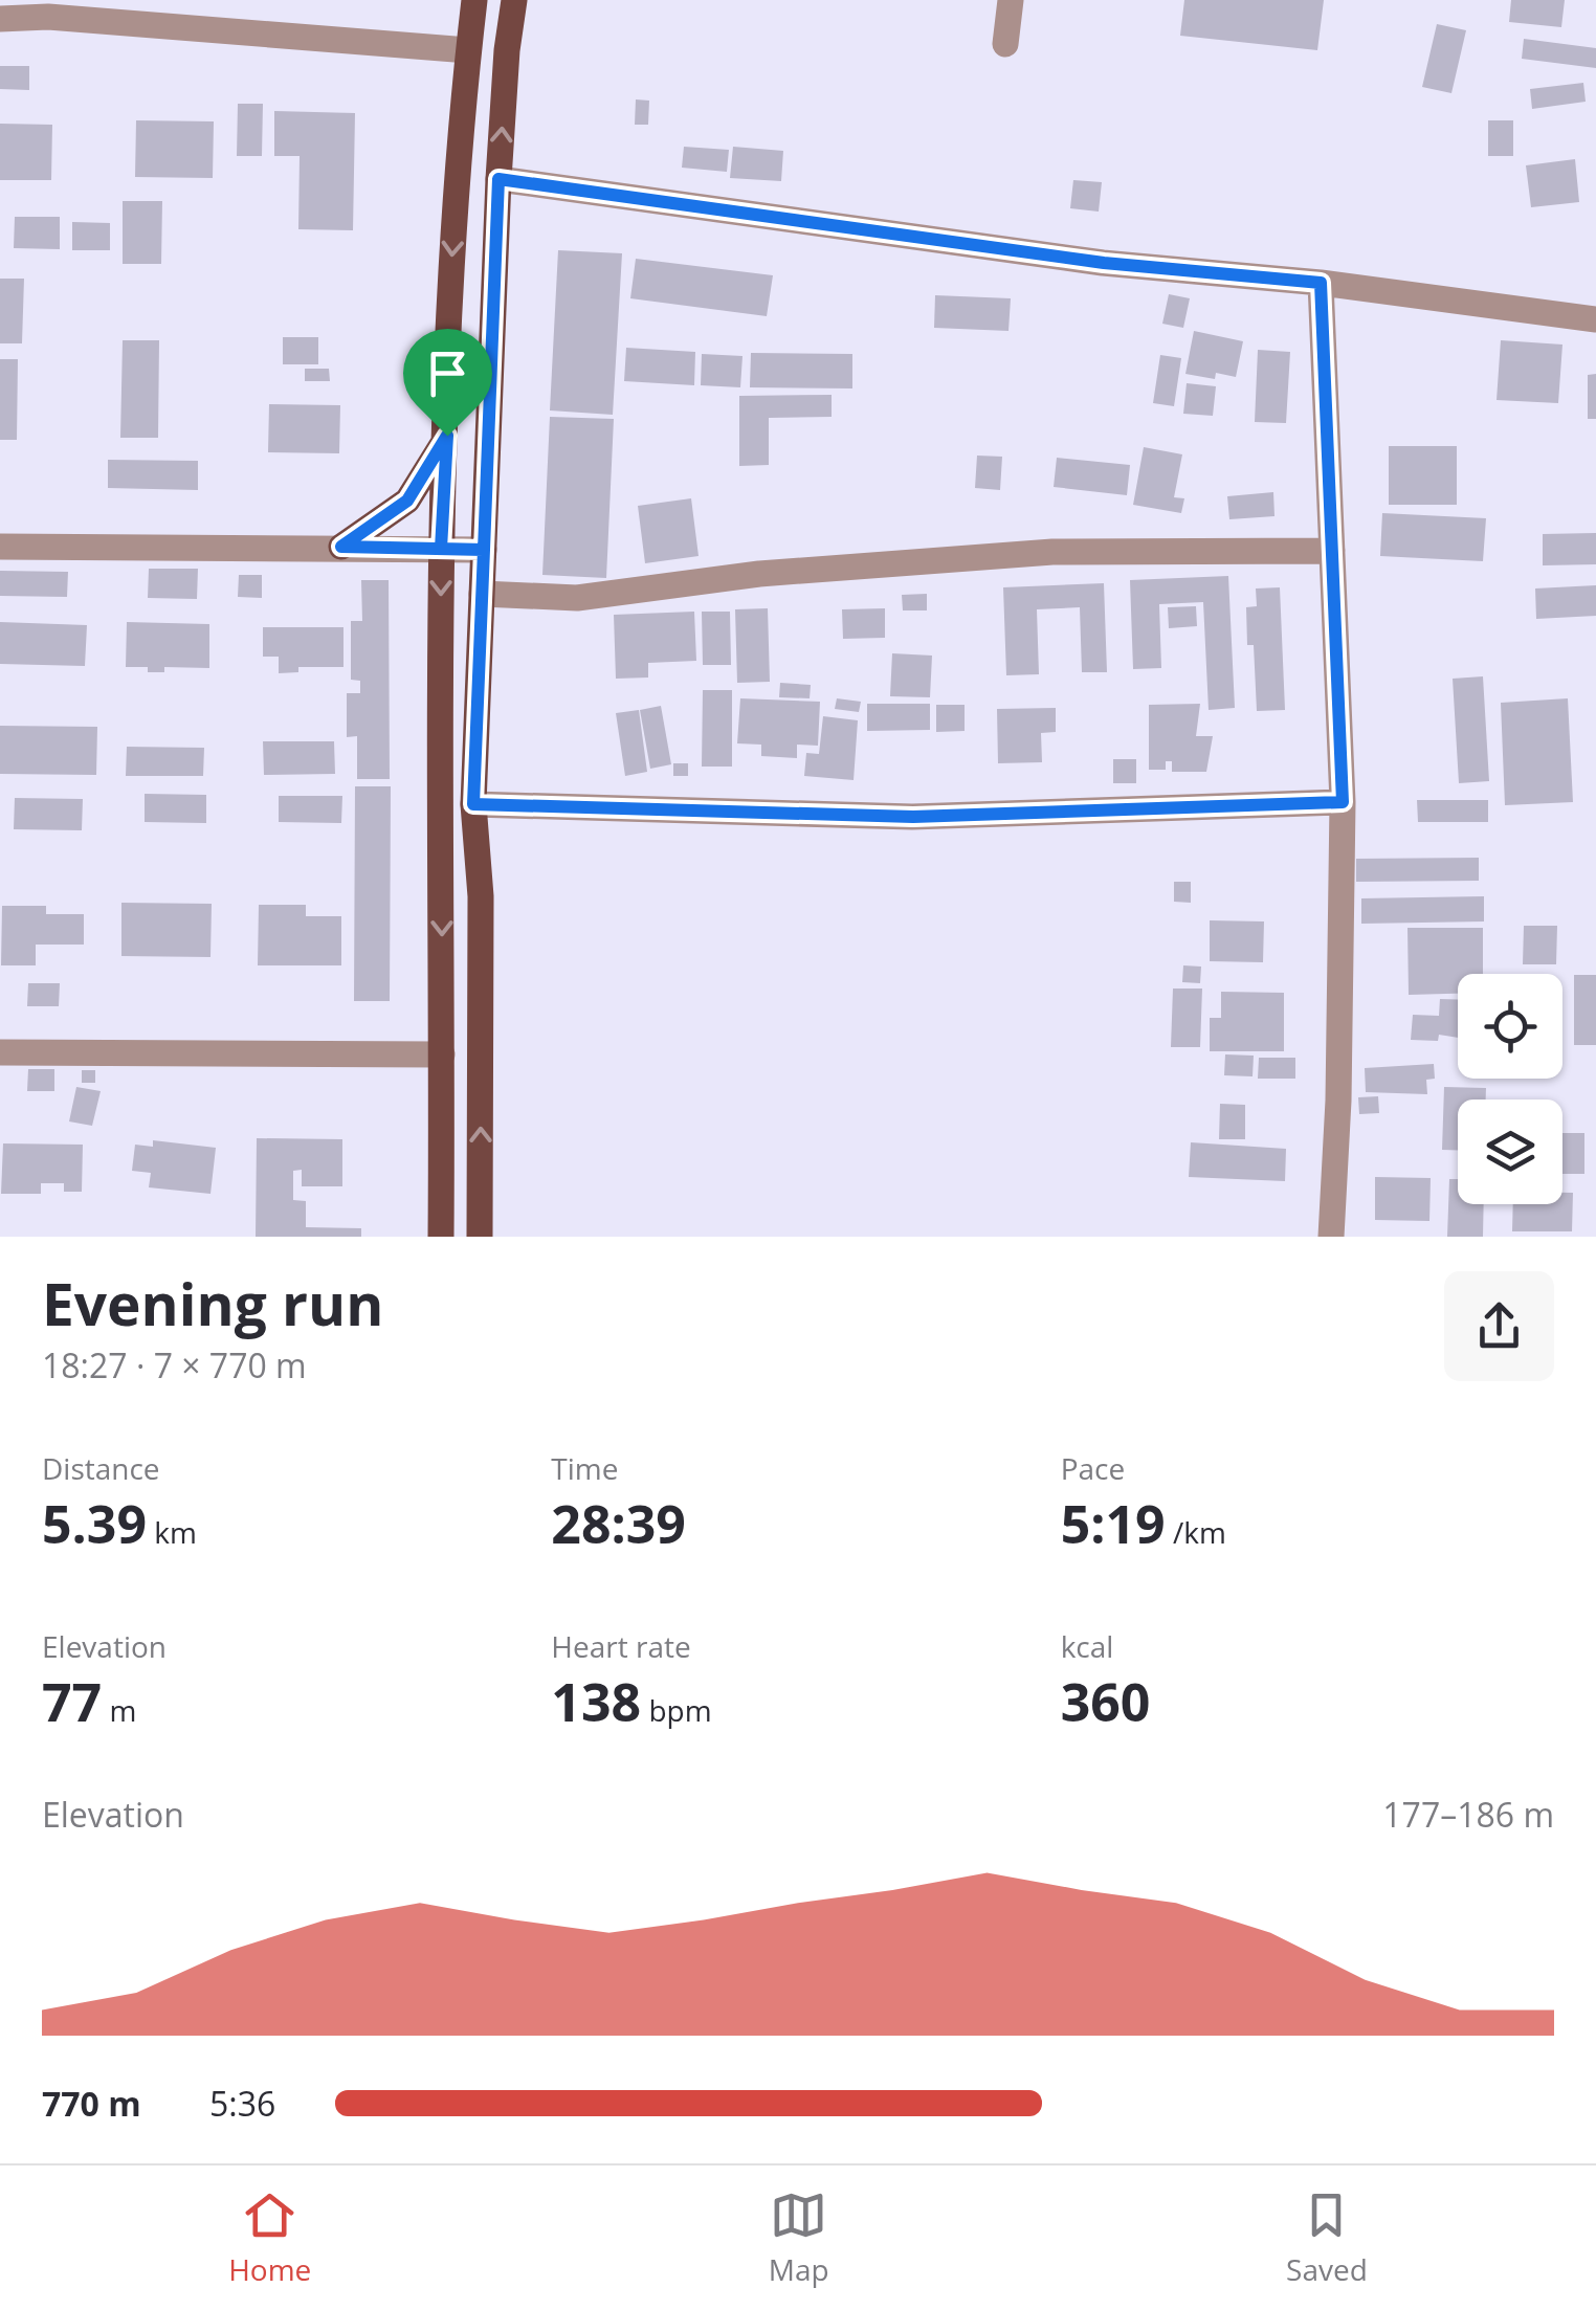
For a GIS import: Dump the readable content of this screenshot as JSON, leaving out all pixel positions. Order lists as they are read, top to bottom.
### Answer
{
  "page": {
    "heading": ["Evening run", "18:27 · 7 × 770 m"],
    "stats": [
      ["Distance", "5.39 km"],
      ["Time", "28:39"],
      ["Pace", "5:19 /km"],
      ["Elevation", "77 m"],
      ["Heart rate", "138 bpm"],
      ["kcal", "360"]
    ],
    "chart": ["Elevation", "177–186 m"],
    "list": [
      {
        "name": "770 m",
        "note": "5:36"
      }
    ],
    "tabs": ["Home", "Map", "Saved"]
  }
}
